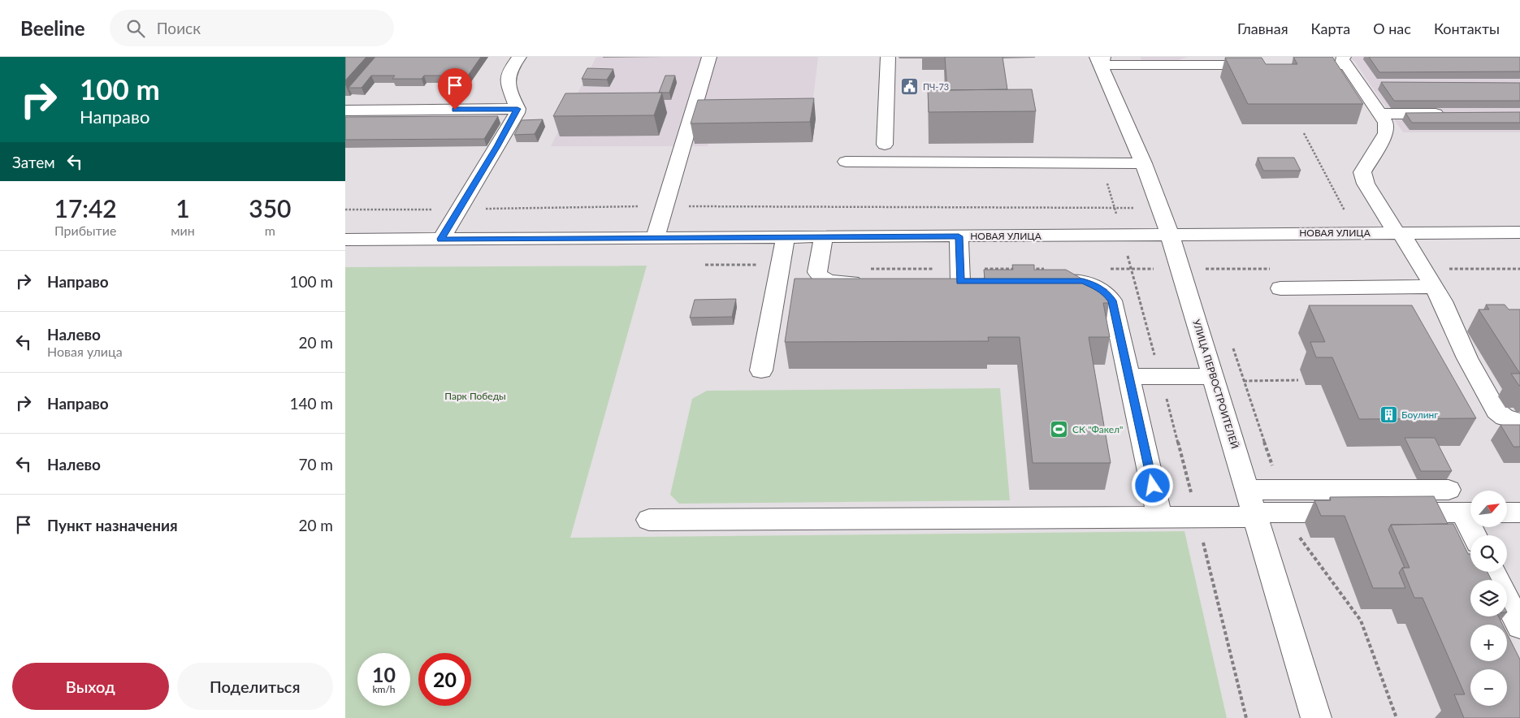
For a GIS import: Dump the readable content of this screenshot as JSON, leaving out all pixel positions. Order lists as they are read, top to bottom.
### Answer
{
  "streets": {
    "street": ["НОВАЯ УЛИЦА", "УЛИЦА ПЕРВОСТРОИТЕЛЕЙ"]
  },
  "crossings": [
    ["НОВАЯ УЛИЦА", "УЛИЦА ПЕРВОСТРОИТЕЛЕЙ"]
  ],
  "parks": ["Парк Победы"],
  "places": {
    "public building": ["ПЧ-73"],
    "building": ["Боулинг"],
    "sports": ["СК \"Факел\""]
  },
  "north": "top right",
  "page": {
    "header": "Beeline",
    "search": "Поиск",
    "nav": [
      "Главная",
      "Карта",
      "О нас",
      "Контакты"
    ],
    "turn": ["100 m", "Направо"],
    "then": "Затем",
    "eta": [
      "17:42",
      "Прибытие",
      "1",
      "мин",
      "350",
      "m"
    ],
    "list": [
      {
        "name": "Направо",
        "value": "100 m"
      },
      {
        "name": "Налево",
        "note": "Новая улица",
        "value": "20 m"
      },
      {
        "name": "Направо",
        "value": "140 m"
      },
      {
        "name": "Налево",
        "value": "70 m"
      },
      {
        "name": "Пункт назначения",
        "value": "20 m"
      }
    ],
    "map_buttons": ["+", "−"],
    "speed": "10 km/h",
    "limit": "20",
    "buttons": ["Выход", "Поделиться"]
  }
}
